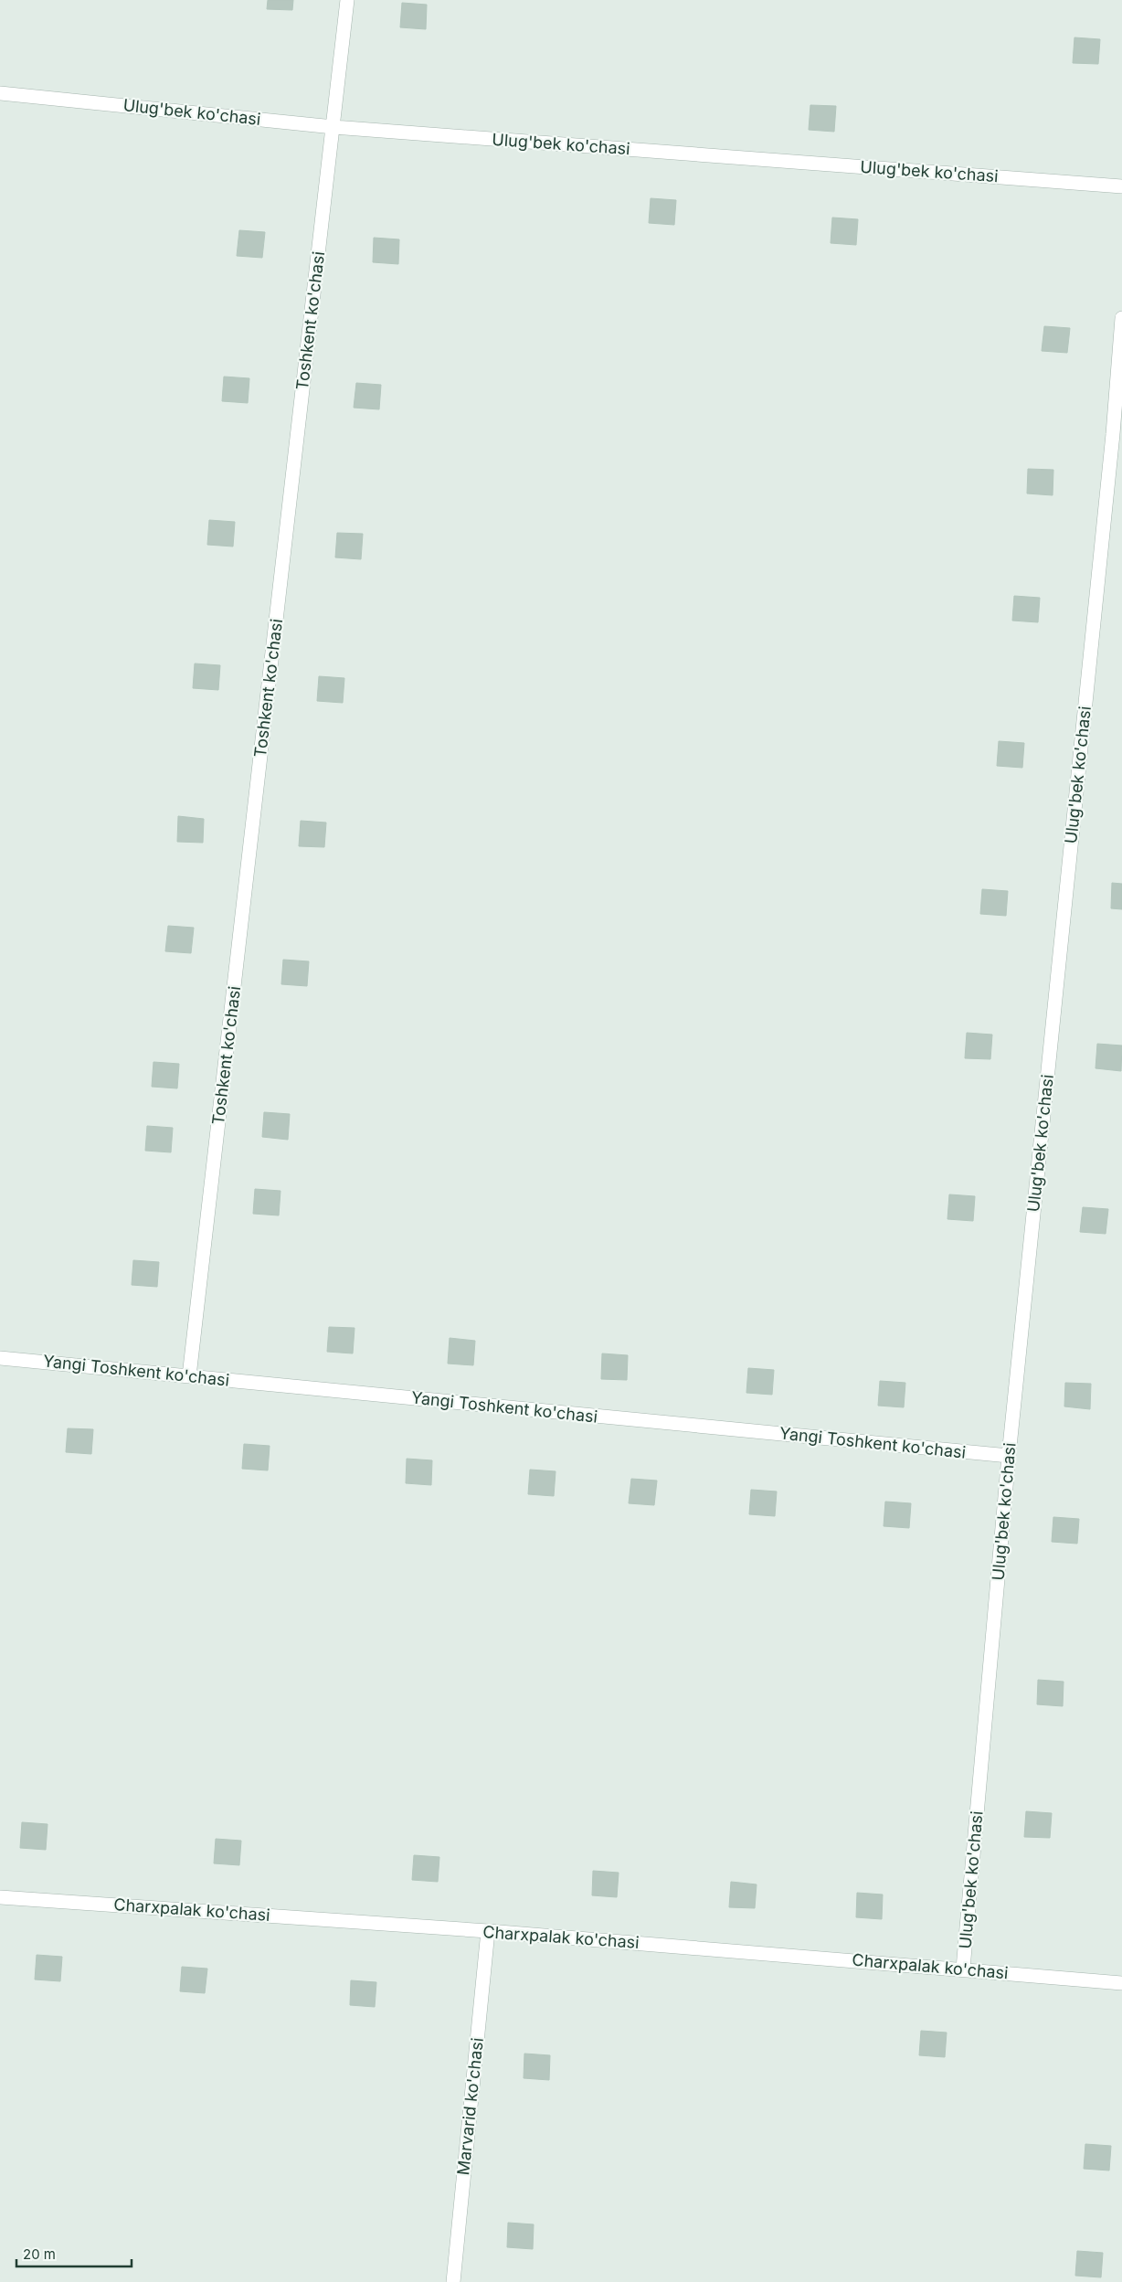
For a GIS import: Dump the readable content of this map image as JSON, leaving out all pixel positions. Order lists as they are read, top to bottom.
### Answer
{
  "streets": {
    "street": [
      "Ulug'bek ko'chasi",
      "Toshkent ko'chasi",
      "Yangi Toshkent ko'chasi",
      "Charxpalak ko'chasi",
      "Marvarid ko'chasi"
    ]
  },
  "crossings": [
    ["Ulug'bek ko'chasi", "Toshkent ko'chasi"],
    ["Ulug'bek ko'chasi", "Yangi Toshkent ko'chasi"],
    ["Ulug'bek ko'chasi", "Charxpalak ko'chasi"],
    ["Toshkent ko'chasi", "Yangi Toshkent ko'chasi"],
    ["Charxpalak ko'chasi", "Marvarid ko'chasi"]
  ],
  "scale_bar": "20 m"
}
